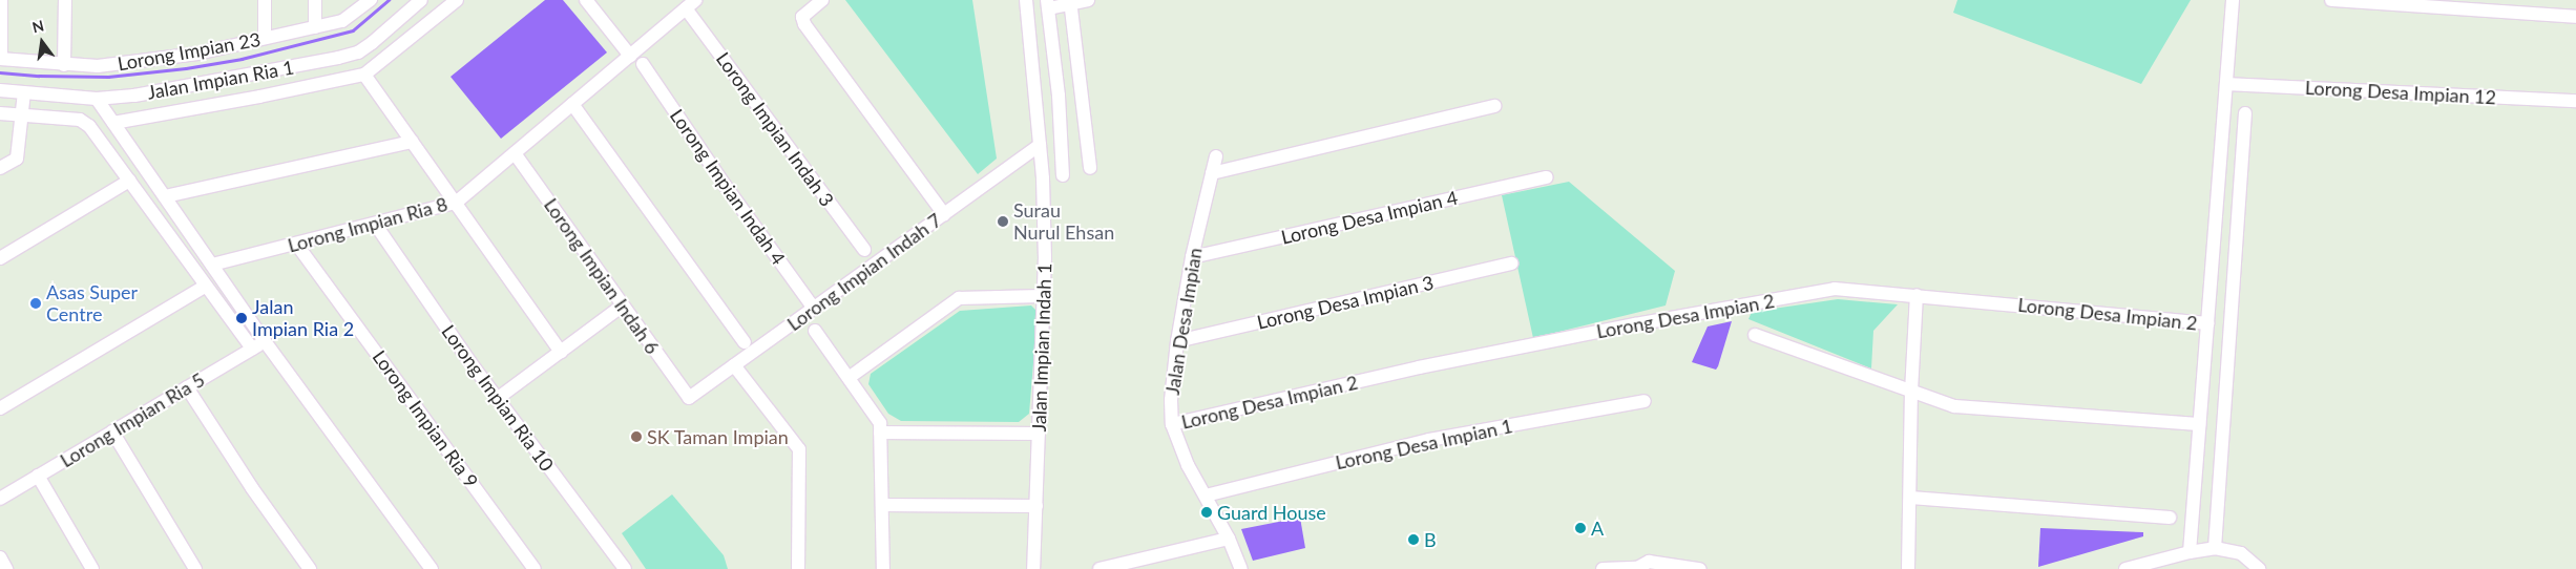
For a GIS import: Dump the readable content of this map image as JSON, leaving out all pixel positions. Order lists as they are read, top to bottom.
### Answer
{
  "streets": {
    "street": [
      "Lorong Impian 23",
      "Jalan Impian Ria 1",
      "Lorong Desa Impian 12",
      "Lorong Impian Indah 3",
      "Lorong Impian Indah 4",
      "Lorong Desa Impian 4",
      "Lorong Impian Ria 8",
      "Lorong Impian Indah 7",
      "Lorong Impian Indah 6",
      "Lorong Desa Impian 3",
      "Lorong Desa Impian 2",
      "Jalan Desa Impian",
      "Jalan Impian Indah 1",
      "Lorong Impian Ria 10",
      "Lorong Impian Ria 9",
      "Lorong Impian Ria 5",
      "Lorong Desa Impian 1"
    ]
  },
  "crossings": [
    ["Lorong Desa Impian 12", "Lorong Desa Impian 2"],
    ["Lorong Impian Indah 3", "Lorong Impian Ria 8"],
    ["Lorong Impian Indah 4", "Lorong Impian Indah 7"],
    ["Lorong Desa Impian 4", "Jalan Desa Impian"],
    ["Lorong Impian Ria 8", "Lorong Impian Indah 6"],
    ["Lorong Impian Ria 8", "Lorong Impian Ria 10"],
    ["Lorong Impian Ria 8", "Lorong Impian Ria 9"],
    ["Lorong Impian Indah 7", "Lorong Impian Indah 6"],
    ["Lorong Impian Indah 7", "Jalan Impian Indah 1"],
    ["Lorong Desa Impian 3", "Jalan Desa Impian"],
    ["Lorong Desa Impian 2", "Jalan Desa Impian"],
    ["Jalan Desa Impian", "Lorong Desa Impian 1"]
  ],
  "places": [
    "Surau Nurul Ehsan",
    "Asas Super Centre",
    "Jalan Impian Ria 2",
    "SK Taman Impian",
    "Guard House",
    "A",
    "B"
  ],
  "north": "top"
}
